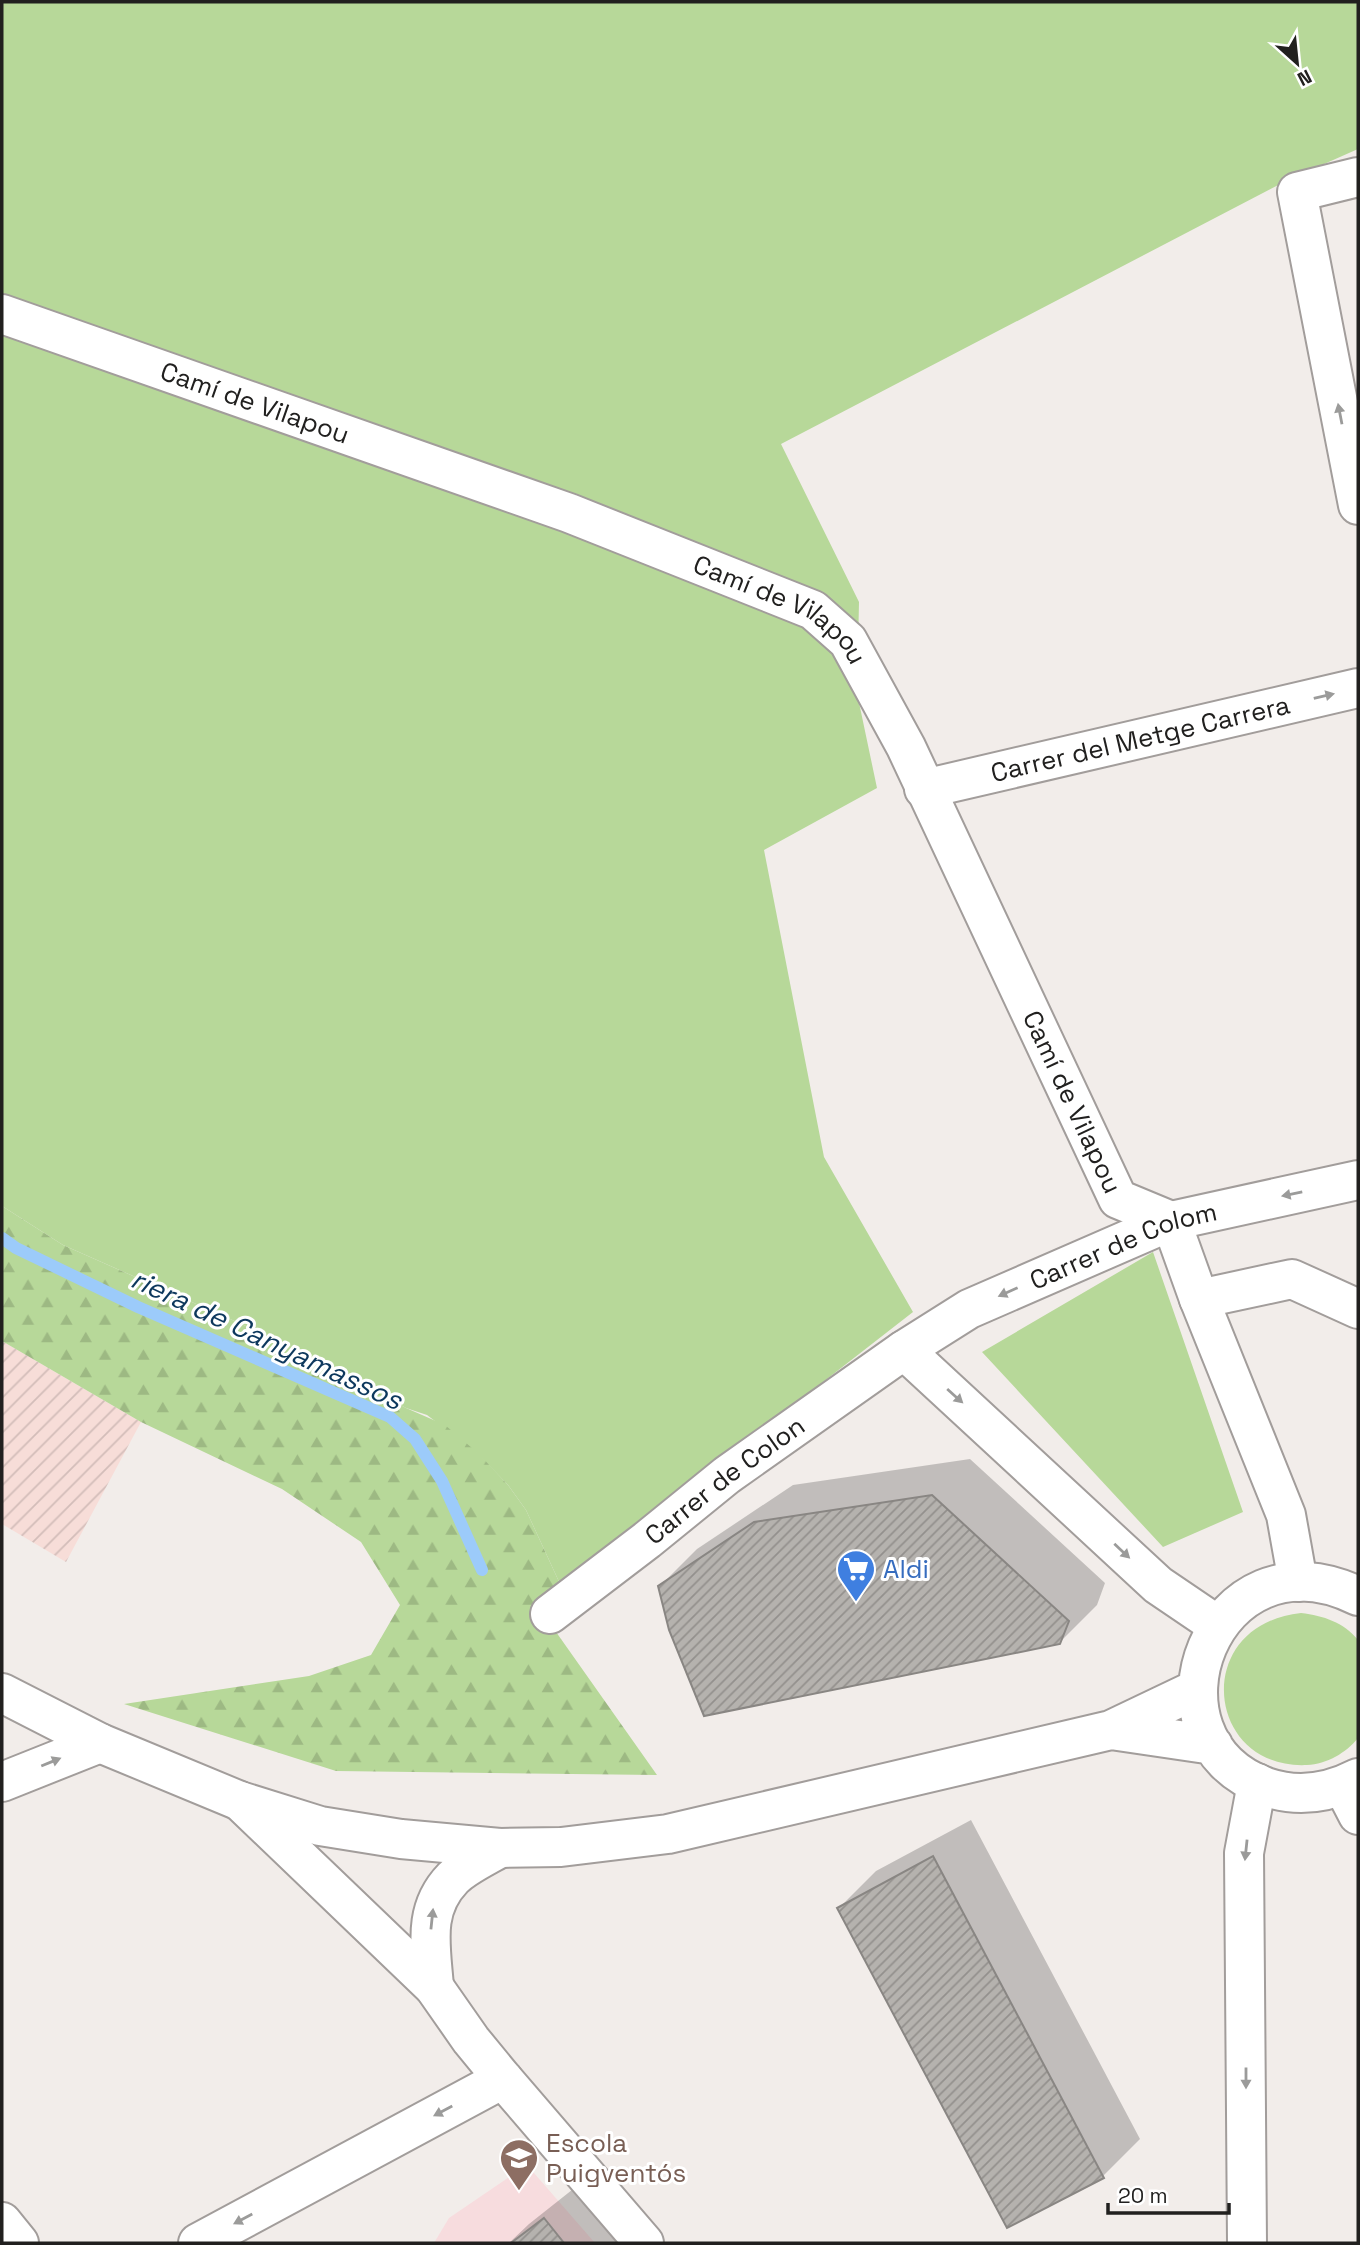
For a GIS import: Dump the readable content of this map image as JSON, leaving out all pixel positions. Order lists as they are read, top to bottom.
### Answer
{
  "streets": {
    "street": [
      "Camí de Vilapou",
      "Carrer del Metge Carrera",
      "Carrer de Colom",
      "Carrer de Colon"
    ]
  },
  "crossings": [
    ["Camí de Vilapou", "Carrer del Metge Carrera"],
    ["Camí de Vilapou", "Carrer de Colom"],
    ["Carrer de Colom", "Carrer de Colon"]
  ],
  "one_way": ["Carrer del Metge Carrera", "Carrer de Colom"],
  "water": ["riera de Canyamassos"],
  "places": {
    "supermarket": ["Aldi"],
    "school or university": ["Escola Puigventós"]
  },
  "scale_bar": "20 m",
  "north": "bottom right"
}
